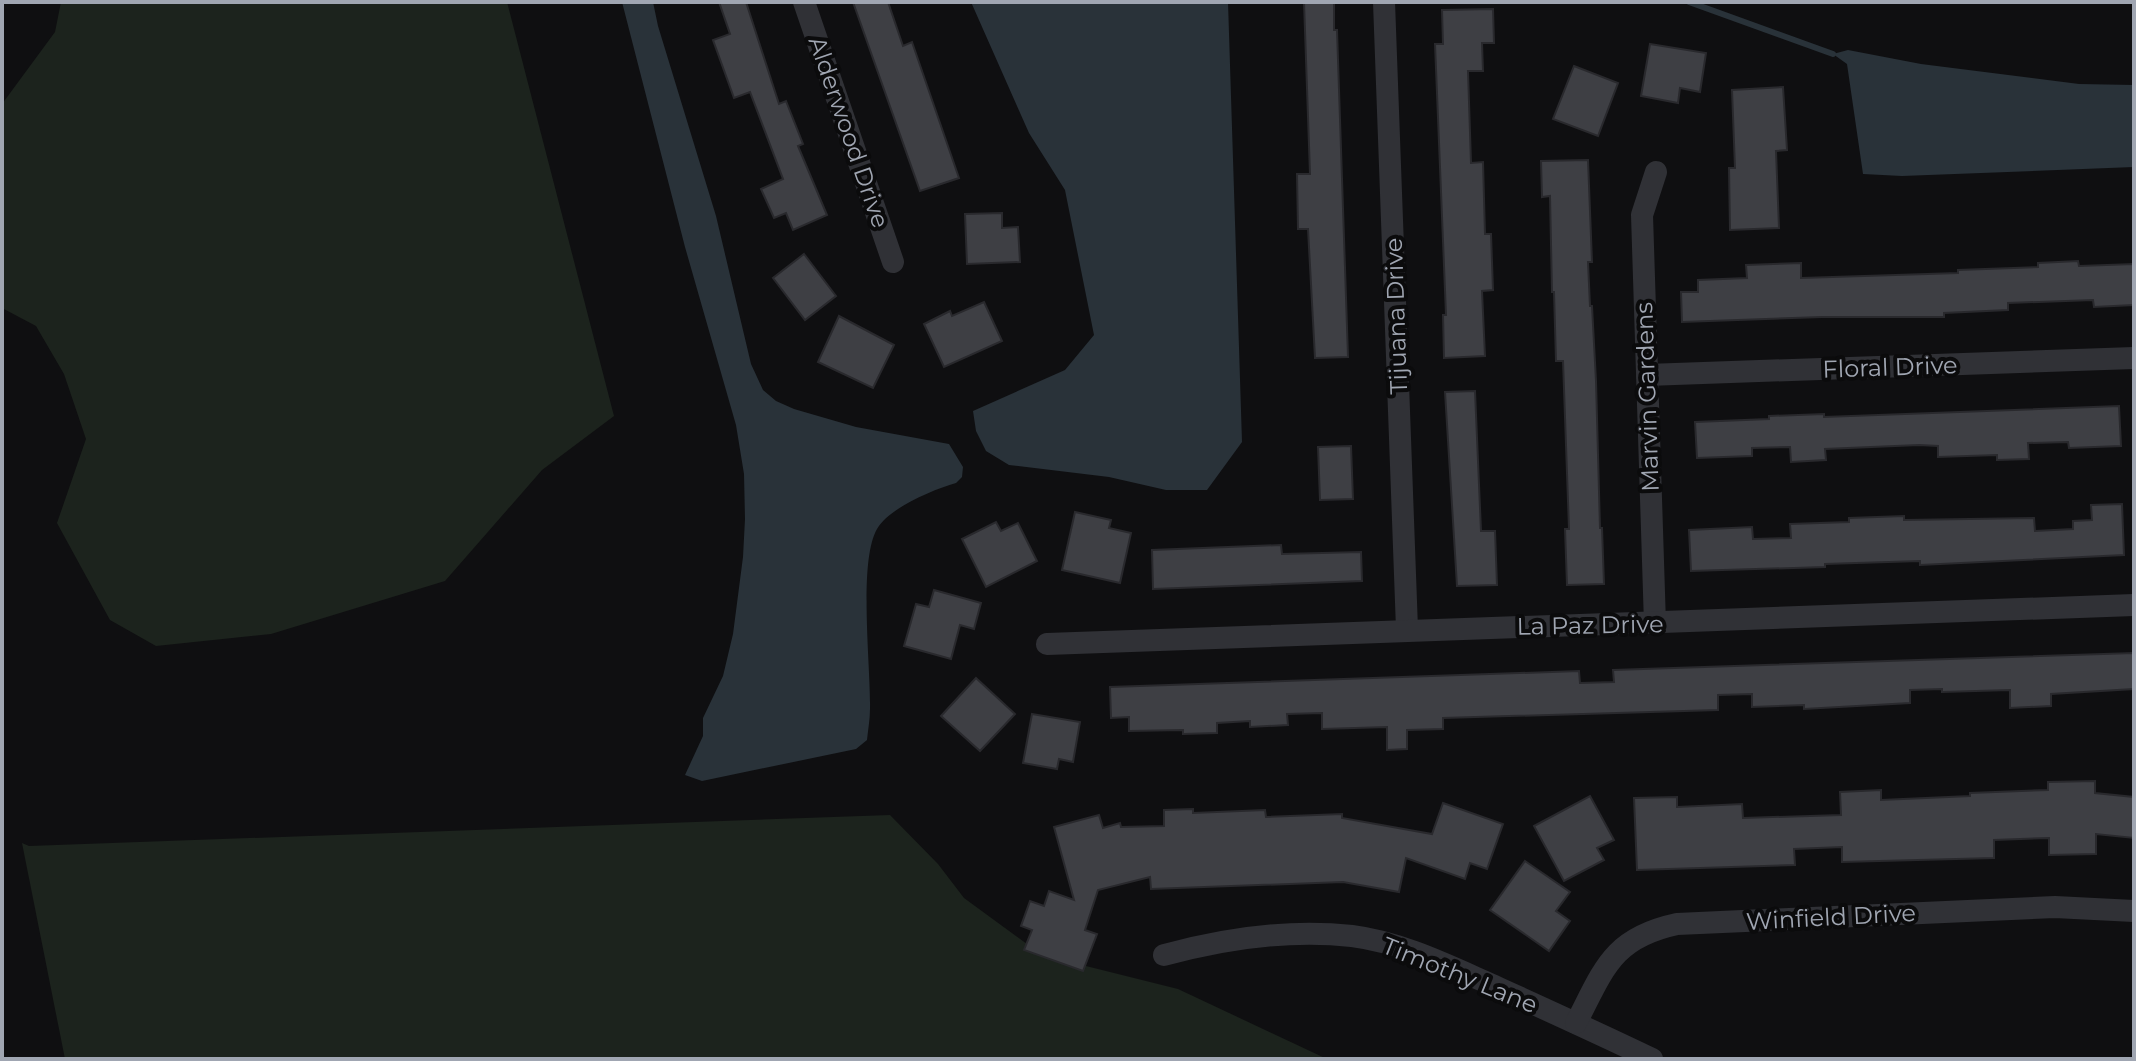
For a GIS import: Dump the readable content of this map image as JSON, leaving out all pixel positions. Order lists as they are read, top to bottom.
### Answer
{
  "streets": {
    "street": [
      "Alderwood Drive",
      "Tijuana Drive",
      "Floral Drive",
      "Marvin Gardens",
      "La Paz Drive",
      "Winfield Drive",
      "Timothy Lane"
    ]
  },
  "crossings": [
    ["Tijuana Drive", "La Paz Drive"],
    ["Floral Drive", "Marvin Gardens"],
    ["Marvin Gardens", "La Paz Drive"],
    ["Winfield Drive", "Timothy Lane"]
  ]
}
